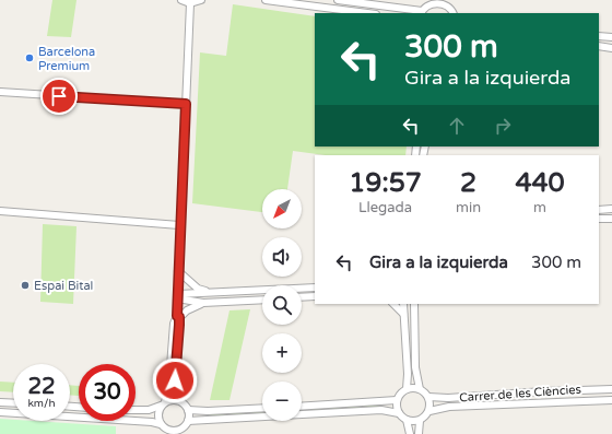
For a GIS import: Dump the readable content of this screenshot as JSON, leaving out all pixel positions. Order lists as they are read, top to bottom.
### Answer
{
  "streets": {
    "street": ["Carrer de les Ciències"]
  },
  "places": ["Barcelona Premium", "Espai Bital"],
  "north": "bottom left",
  "page": {
    "turn": ["300 m", "Gira a la izquierda"],
    "eta": [
      "19:57",
      "Llegada",
      "2",
      "min",
      "440",
      "m"
    ],
    "map_buttons": ["+", "−"],
    "list": [
      {
        "name": "Gira a la izquierda",
        "value": "300 m"
      }
    ],
    "speed": "22 km/h",
    "limit": "30"
  }
}
